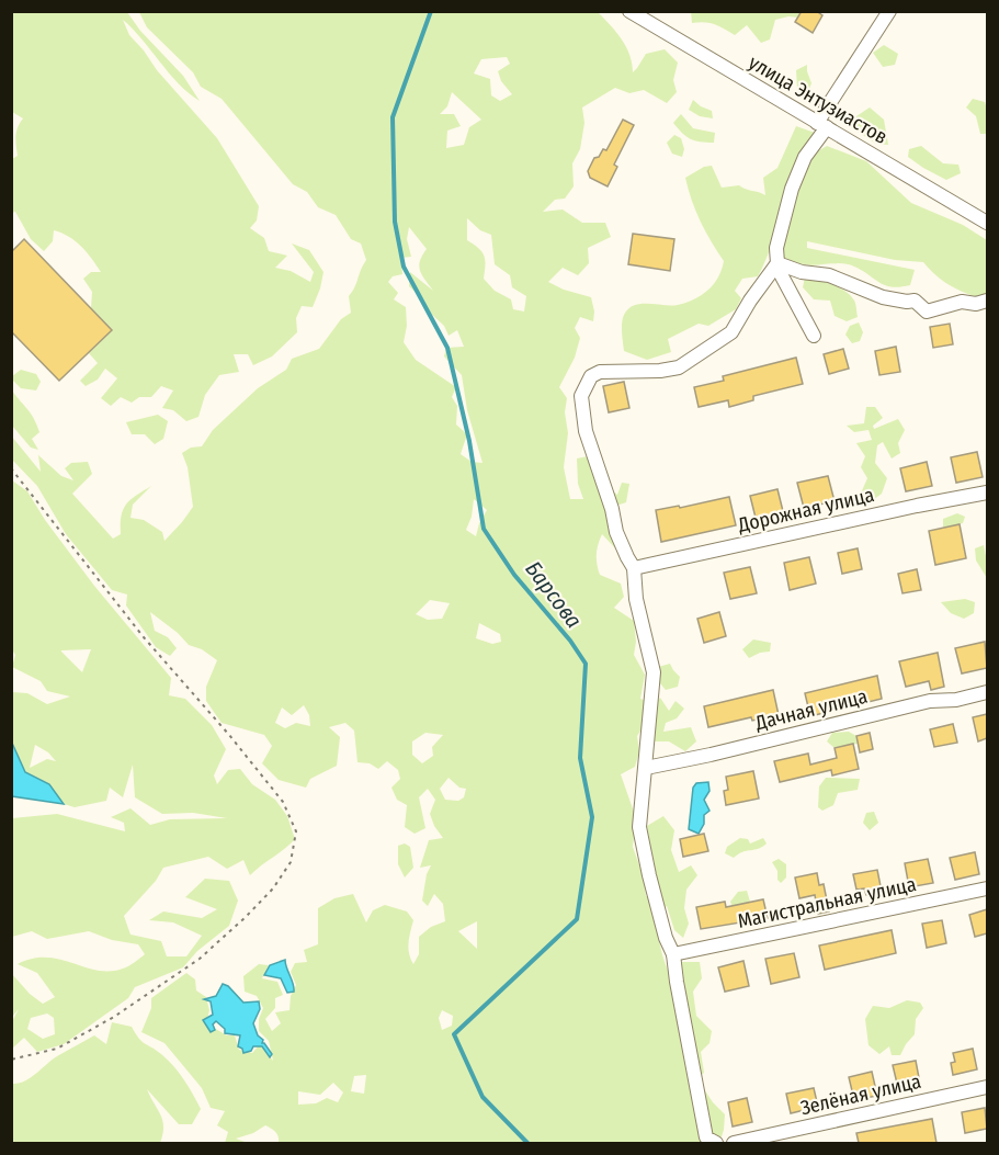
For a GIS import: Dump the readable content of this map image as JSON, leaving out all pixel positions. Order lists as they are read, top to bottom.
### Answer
{
  "streets": {
    "street": [
      "улица Энтузиастов",
      "Дорожная улица",
      "Дачная улица",
      "Магистральная улица",
      "Зелёная улица"
    ]
  },
  "water": ["Барсова"]
}
